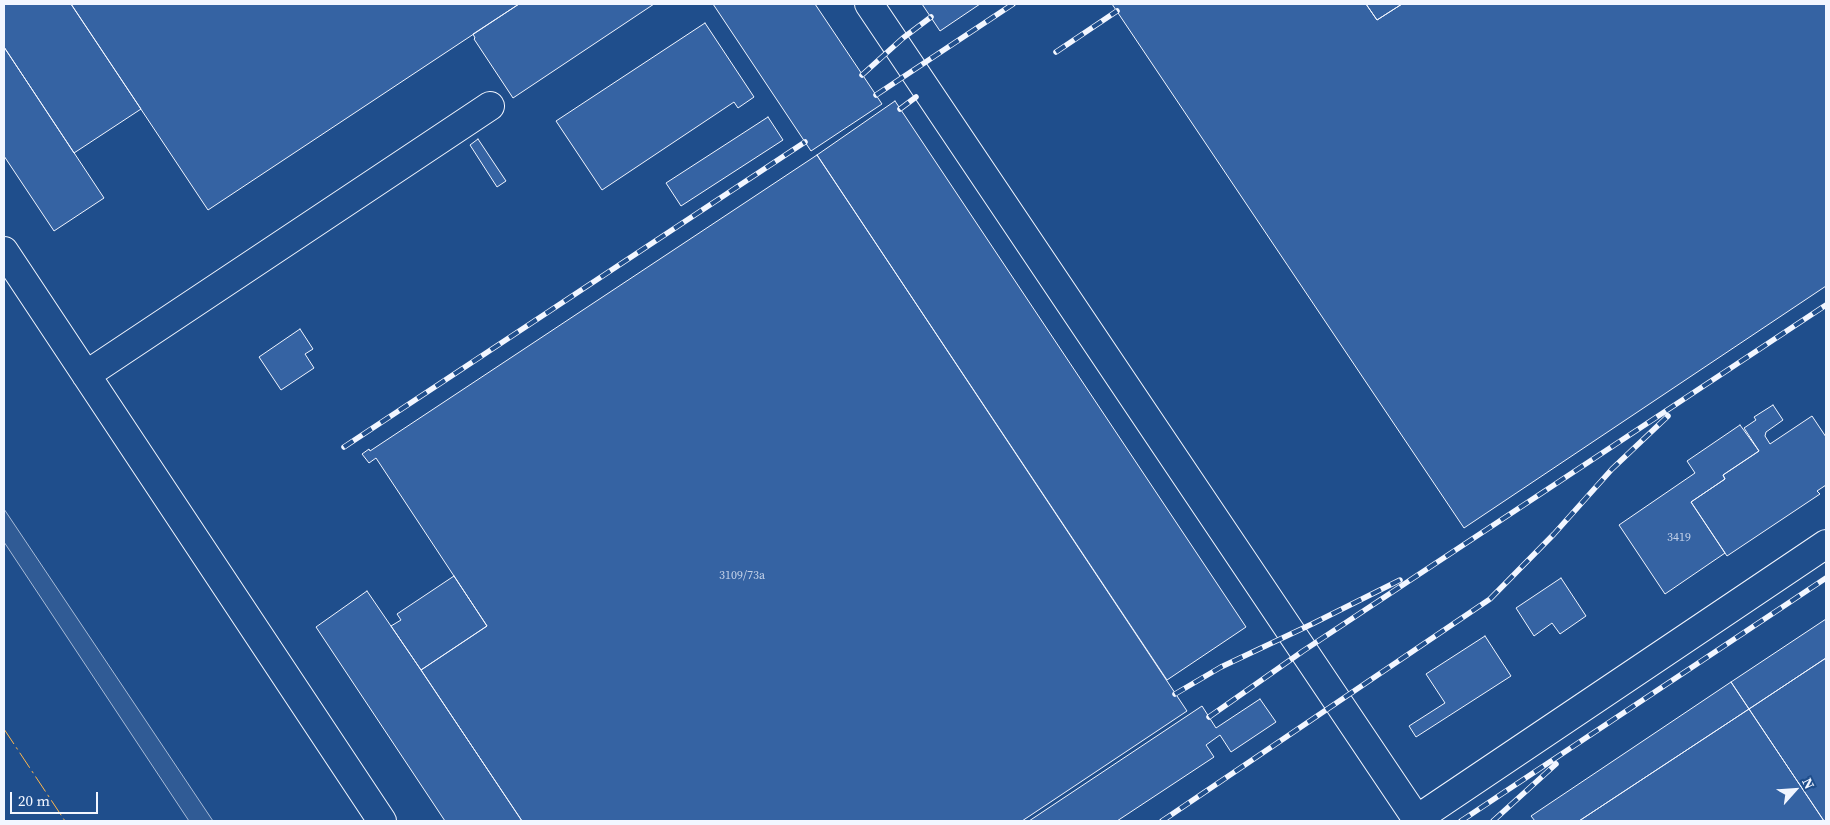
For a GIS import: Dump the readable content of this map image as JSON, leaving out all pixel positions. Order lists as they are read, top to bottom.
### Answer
{
  "house_numbers": ["3419", "3109/73a"],
  "scale_bar": "20 m",
  "north": "top right"
}
